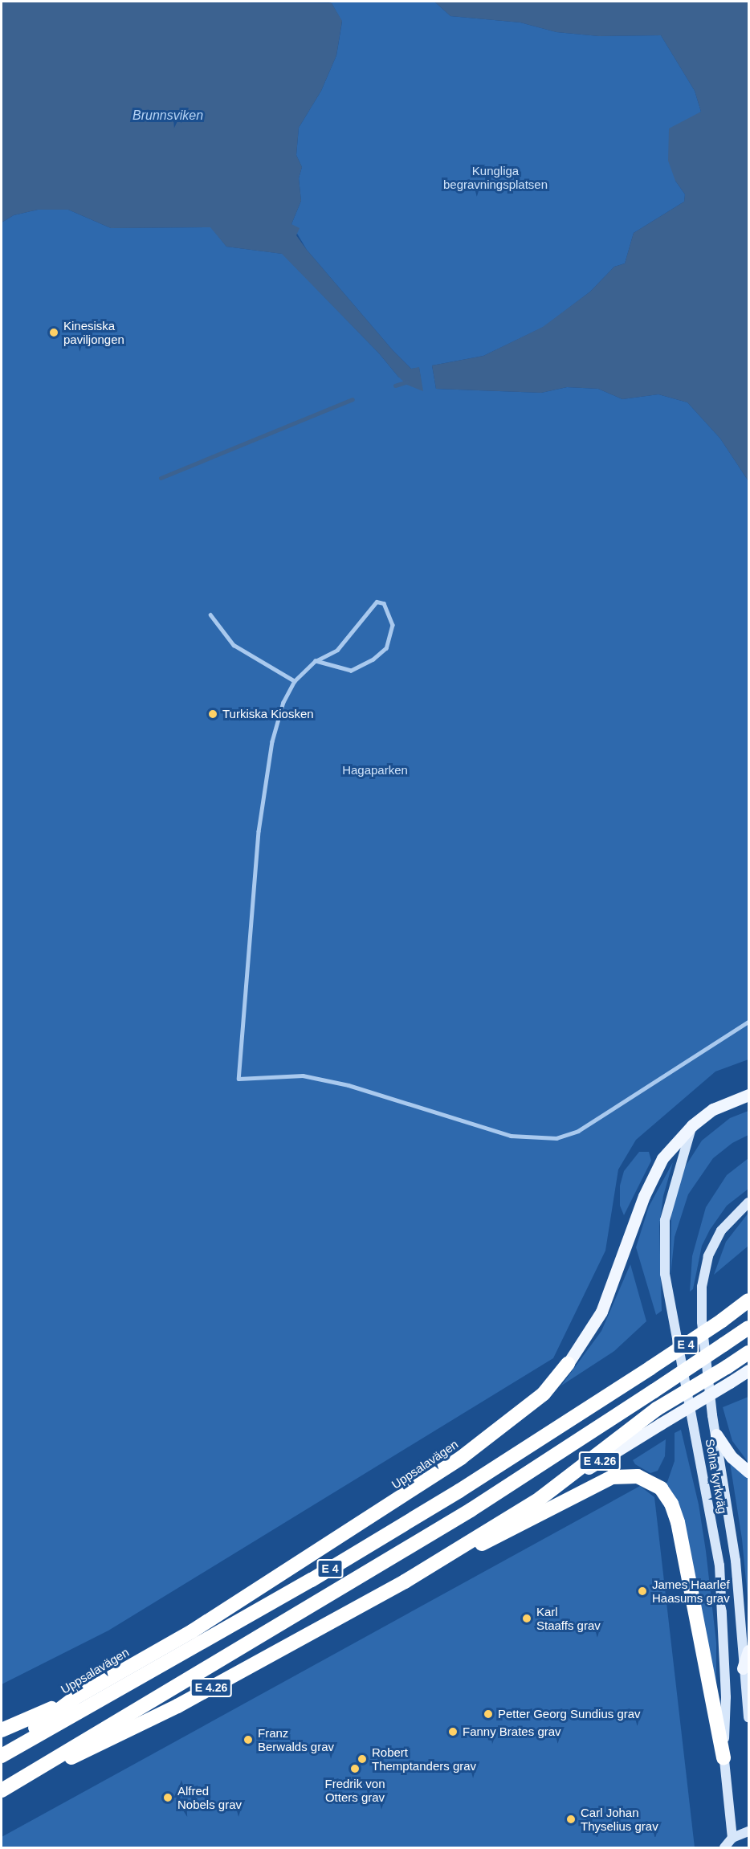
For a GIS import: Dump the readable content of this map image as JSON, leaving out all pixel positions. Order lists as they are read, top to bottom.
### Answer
{
  "streets": {
    "highway": ["E 4", "E 4.26", "Uppsalavägen"],
    "street": ["Solna kyrkväg"]
  },
  "crossings": [
    ["E 4", "E 4.26"],
    ["Uppsalavägen", "Solna kyrkväg"]
  ],
  "water": ["Brunnsviken"],
  "parks": ["Kungliga begravningsplatsen", "Hagaparken"],
  "places": [
    "Kinesiska paviljongen",
    "Turkiska Kiosken",
    "James Haarlef Haasums grav",
    "Karl Staaffs grav",
    "Petter Georg Sundius grav",
    "Fanny Brates grav",
    "Franz Berwalds grav",
    "Robert Themptanders grav",
    "Fredrik von Otters grav",
    "Alfred Nobels grav",
    "Carl Johan Thyselius grav"
  ]
}
